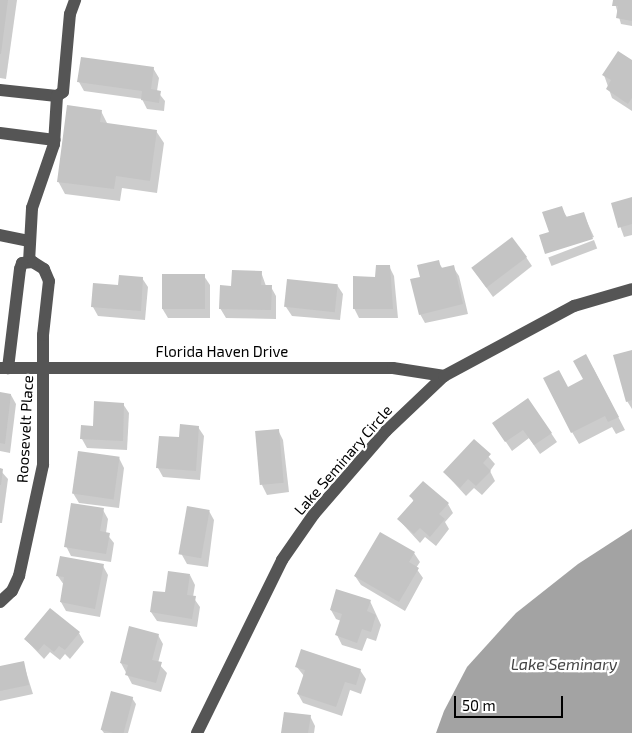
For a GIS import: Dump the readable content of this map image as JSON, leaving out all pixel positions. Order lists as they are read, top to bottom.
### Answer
{
  "streets": {
    "street": ["Florida Haven Drive", "Roosevelt Place", "Lake Seminary Circle"]
  },
  "crossings": [
    ["Florida Haven Drive", "Roosevelt Place"],
    ["Florida Haven Drive", "Lake Seminary Circle"]
  ],
  "water": ["Lake Seminary"],
  "scale_bar": "50 m"
}
